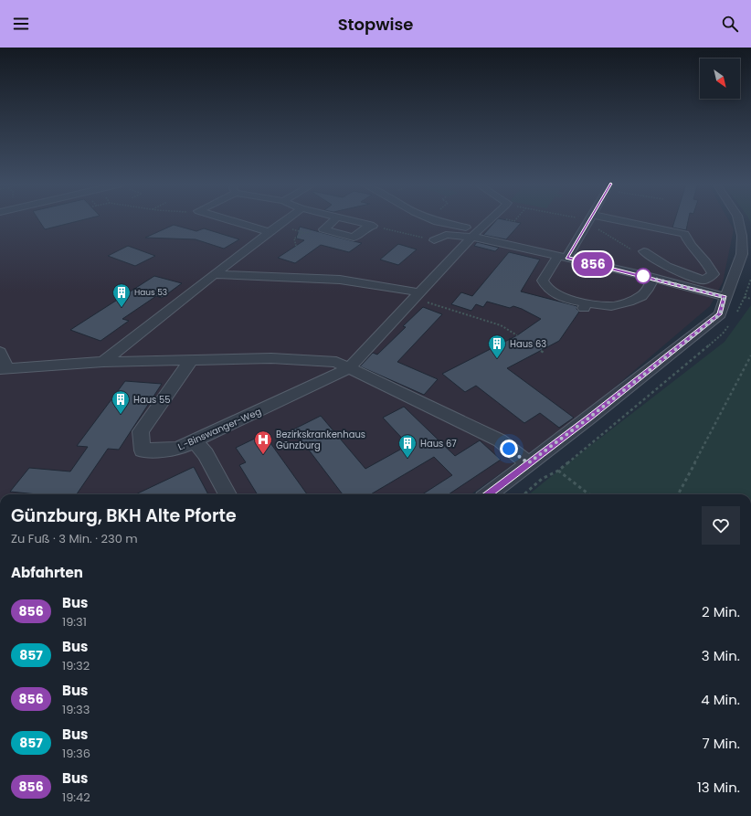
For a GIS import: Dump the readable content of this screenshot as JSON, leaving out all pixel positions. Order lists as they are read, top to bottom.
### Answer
{
  "streets": {
    "street": ["L.-Binswanger-Weg"]
  },
  "places": {
    "building": [
      "Haus 53",
      "Haus 63",
      "Haus 55",
      "Haus 67"
    ],
    "hospital": ["Bezirkskrankenhaus Günzburg"]
  },
  "lines": ["bus line 856"],
  "north": "bottom right",
  "page": {
    "header": "Stopwise",
    "on_map": "856",
    "heading": [
      ["Günzburg, BKH Alte Pforte", "Zu Fuß · 3 Min. · 230 m"],
      "Abfahrten"
    ],
    "list": [
      {
        "mark": "856",
        "name": "Bus",
        "note": "19:31",
        "value": "2 Min."
      },
      {
        "mark": "857",
        "name": "Bus",
        "note": "19:32",
        "value": "3 Min."
      },
      {
        "mark": "856",
        "name": "Bus",
        "note": "19:33",
        "value": "4 Min."
      },
      {
        "mark": "857",
        "name": "Bus",
        "note": "19:36",
        "value": "7 Min."
      },
      {
        "mark": "856",
        "name": "Bus",
        "note": "19:42",
        "value": "13 Min."
      }
    ]
  }
}
